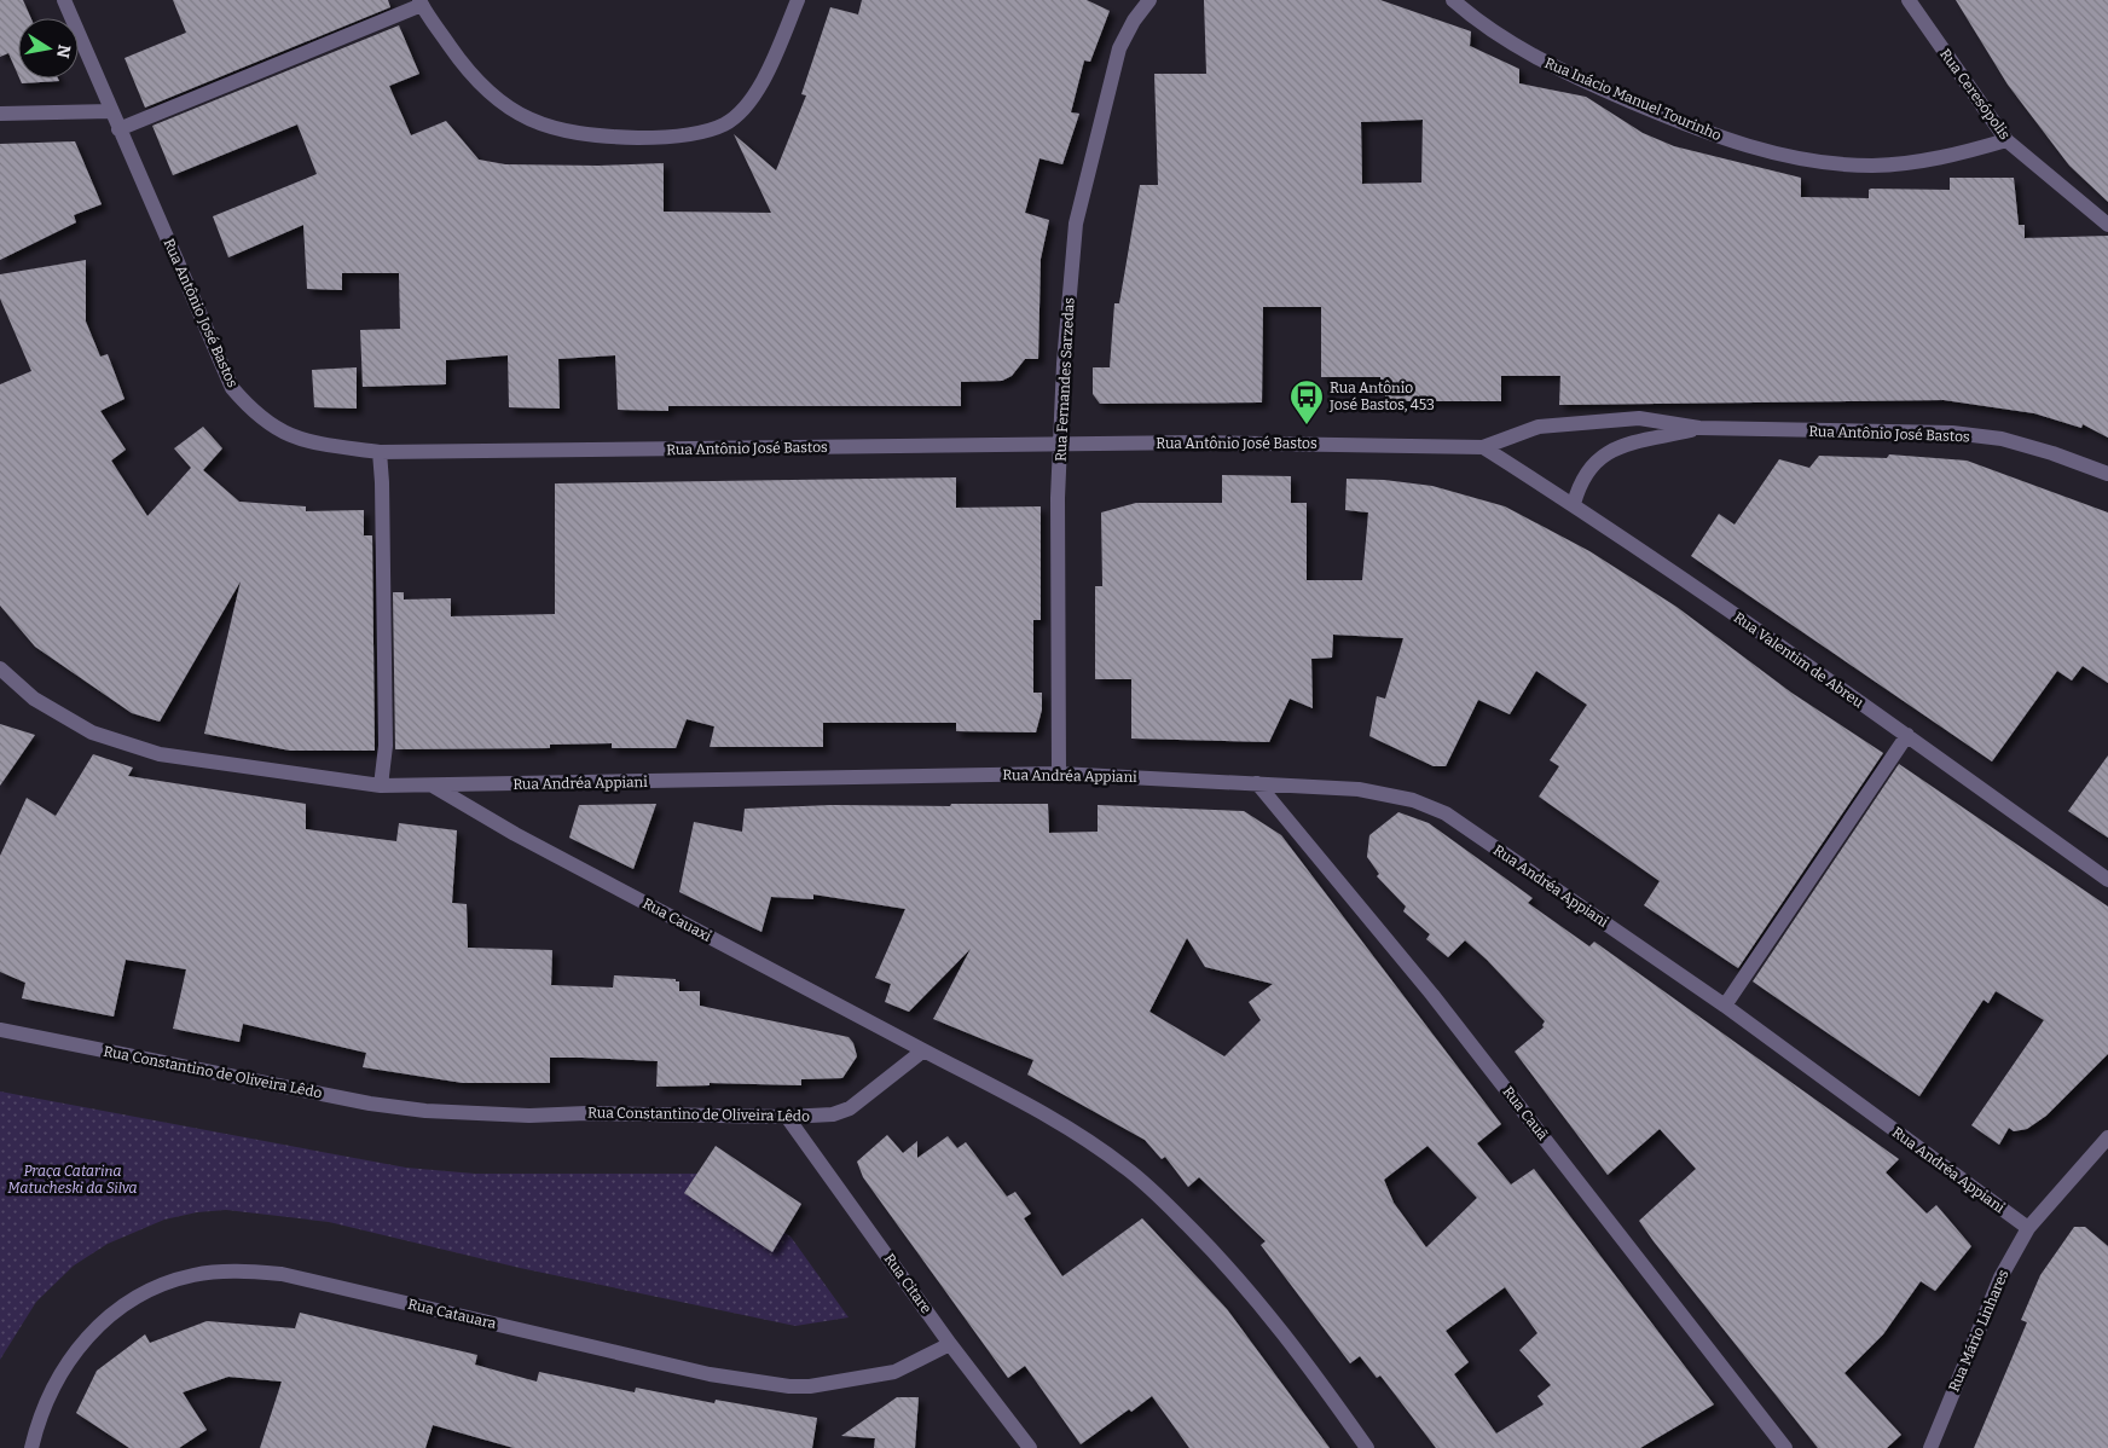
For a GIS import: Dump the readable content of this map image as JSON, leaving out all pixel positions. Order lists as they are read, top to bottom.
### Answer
{
  "streets": {
    "street": [
      "Rua Ceresópolis",
      "Rua Inácio Manuel Tourinho",
      "Rua Antônio José Bastos",
      "Rua Fernandes Sarzedas",
      "Rua Valentim de Abreu",
      "Rua Andréa Appiani",
      "Rua Cauaxi",
      "Rua Constantino de Oliveira Lêdo",
      "Rua Cauã",
      "Rua Citare",
      "Rua Catauara",
      "Rua Mário Linhares"
    ]
  },
  "crossings": [
    ["Rua Ceresópolis", "Rua Inácio Manuel Tourinho"],
    ["Rua Antônio José Bastos", "Rua Fernandes Sarzedas"],
    ["Rua Antônio José Bastos", "Rua Valentim de Abreu"],
    ["Rua Fernandes Sarzedas", "Rua Andréa Appiani"],
    ["Rua Andréa Appiani", "Rua Cauaxi"],
    ["Rua Andréa Appiani", "Rua Cauã"],
    ["Rua Andréa Appiani", "Rua Mário Linhares"],
    ["Rua Cauaxi", "Rua Constantino de Oliveira Lêdo"],
    ["Rua Constantino de Oliveira Lêdo", "Rua Citare"],
    ["Rua Citare", "Rua Catauara"]
  ],
  "parks": ["Praça Catarina Matucheski da Silva"],
  "places": {
    "bus stop": ["Rua Antônio José Bastos, 453"]
  },
  "north": "right"
}
